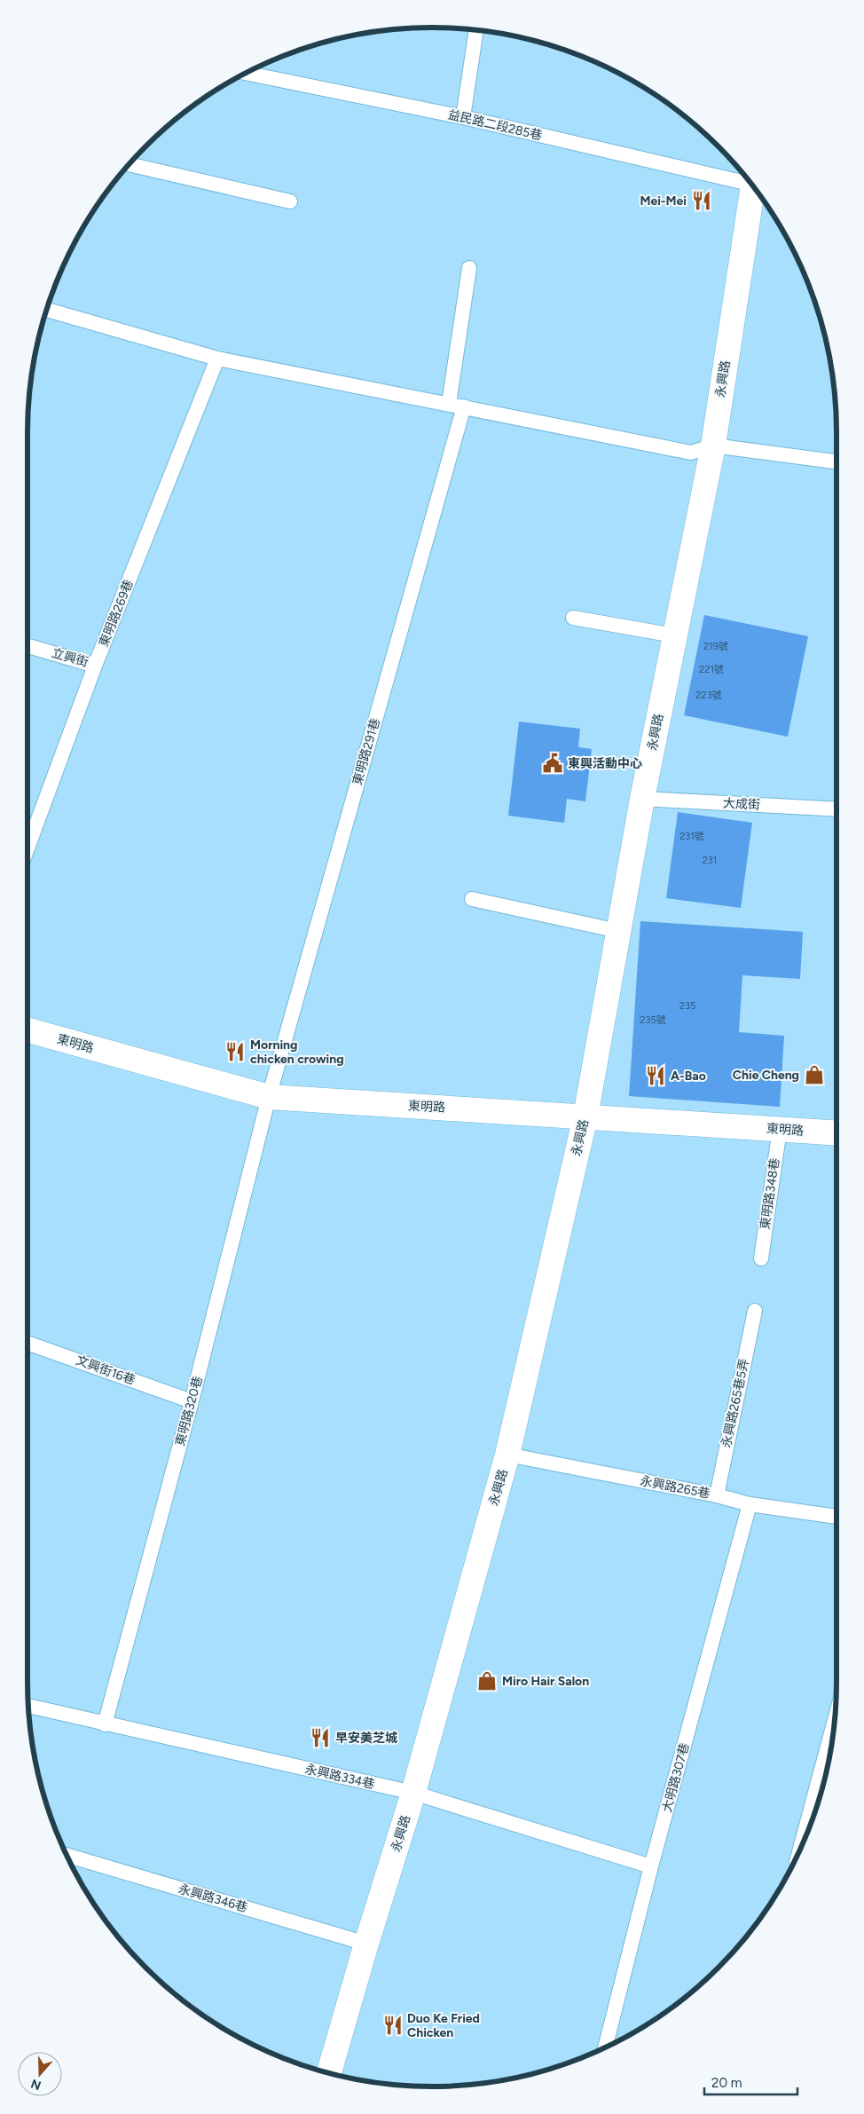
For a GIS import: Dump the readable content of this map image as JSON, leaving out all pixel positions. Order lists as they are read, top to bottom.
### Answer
{
  "streets": {
    "street": ["永興路", "東明路"],
    "lane": [
      "益民路二段285巷",
      "東明路269巷",
      "立興街",
      "東明路291巷",
      "大成街",
      "東明路348巷",
      "文興街16巷",
      "永興路265巷5弄",
      "東明路320巷",
      "永興路265巷",
      "永興路334巷",
      "大明路307巷",
      "永興路346巷"
    ]
  },
  "crossings": [
    ["永興路", "大成街"],
    ["永興路", "東明路"],
    ["永興路", "永興路265巷"],
    ["永興路", "永興路334巷"],
    ["永興路", "永興路346巷"],
    ["東明路269巷", "立興街"],
    ["東明路291巷", "東明路"],
    ["東明路291巷", "東明路320巷"],
    ["東明路", "東明路348巷"],
    ["東明路", "東明路320巷"],
    ["文興街16巷", "東明路320巷"],
    ["永興路265巷5弄", "永興路265巷"],
    ["東明路320巷", "永興路334巷"],
    ["永興路265巷", "大明路307巷"],
    ["永興路334巷", "大明路307巷"]
  ],
  "places": {
    "restaurant": [
      "Mei-Mei",
      "Morning chicken crowing",
      "A-Bao",
      "早安美芝城",
      "Duo Ke Fried Chicken"
    ],
    "public building": ["東興活動中心"],
    "shop": ["Chie Cheng", "Miro Hair Salon"]
  },
  "house_numbers": [
    "219號",
    "221號",
    "223號",
    "231號",
    "231",
    "235",
    "235號"
  ],
  "scale_bar": "20 m",
  "north": "bottom"
}
